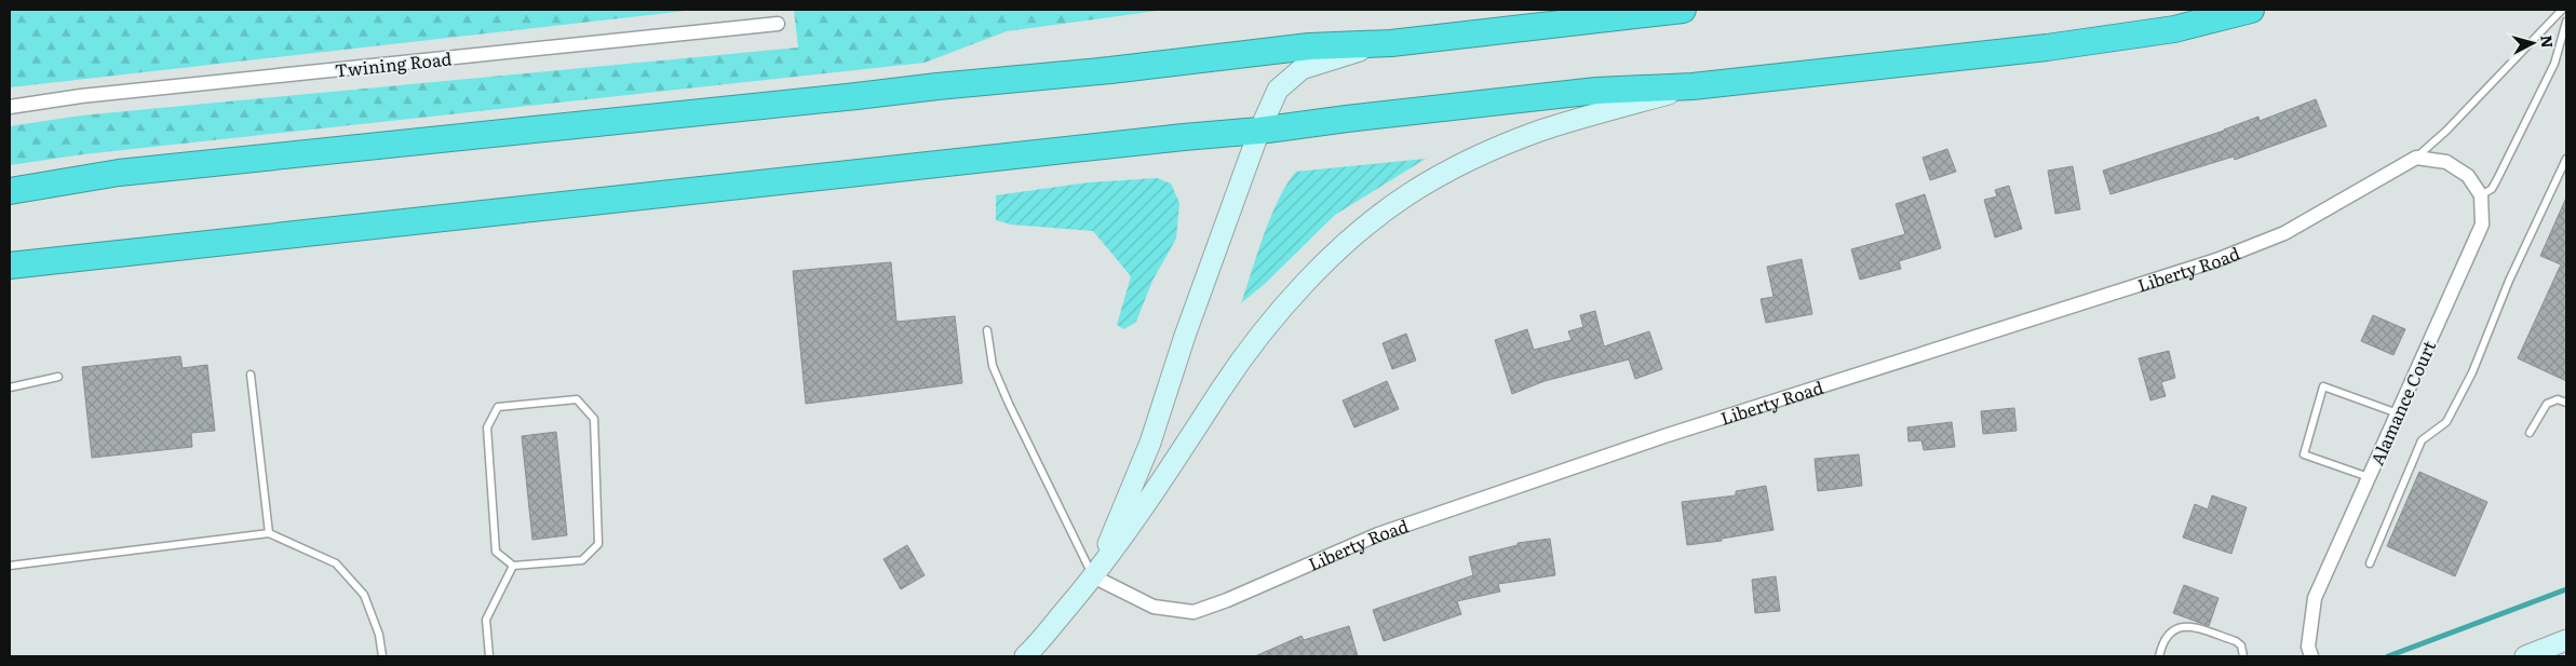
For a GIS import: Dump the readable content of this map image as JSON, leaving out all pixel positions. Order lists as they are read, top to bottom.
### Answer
{
  "streets": {
    "street": ["Twining Road", "Liberty Road", "Alamance Court"]
  },
  "north": "right"
}
